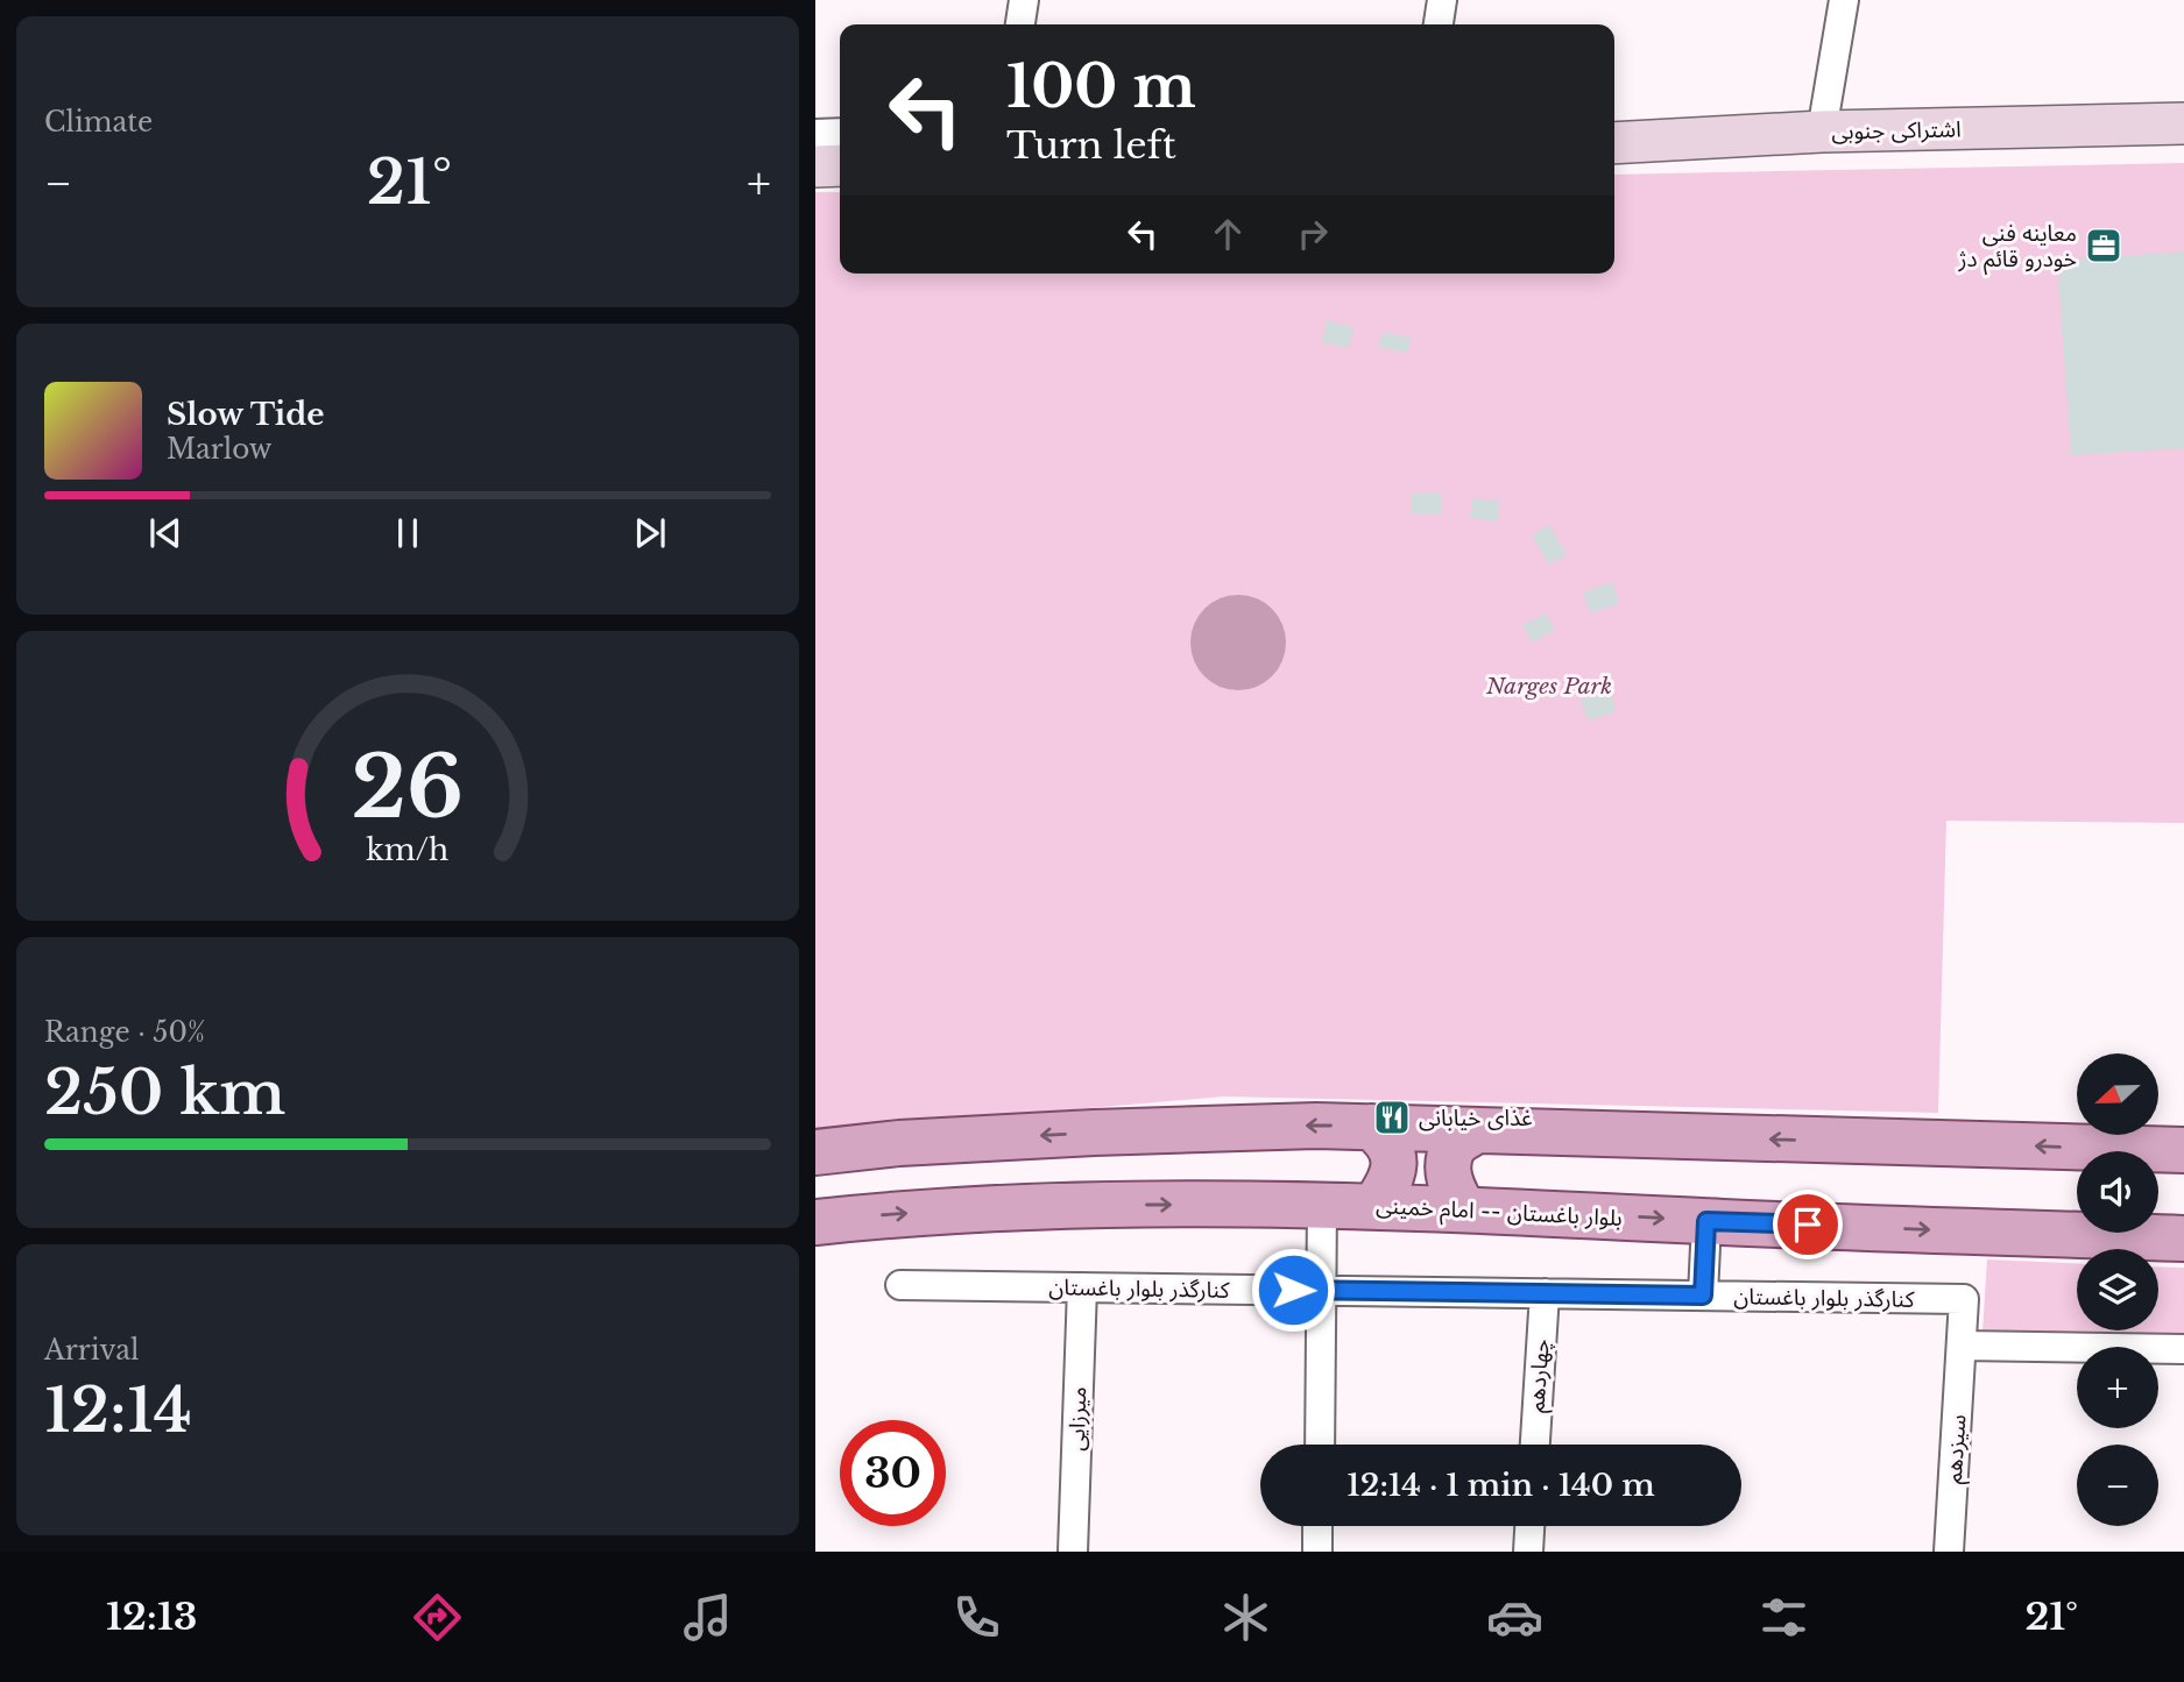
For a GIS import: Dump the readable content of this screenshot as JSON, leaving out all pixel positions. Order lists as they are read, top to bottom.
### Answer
{
  "streets": {
    "main road": ["اشتراکی جنوبی", "بلوار باغستان -- امام خمینی"],
    "street": [
      "کنارگذر بلوار باغستان",
      "چهاردهم",
      "میرزایی",
      "سیزدهم"
    ]
  },
  "crossings": [
    ["کنارگذر بلوار باغستان", "چهاردهم"],
    ["کنارگذر بلوار باغستان", "میرزایی"],
    ["کنارگذر بلوار باغستان", "سیزدهم"]
  ],
  "parks": ["Narges Park"],
  "places": {
    "office": ["معاینه فنی خودرو قائم دژ"],
    "restaurant": ["غذای خیابانی"]
  },
  "north": "left",
  "page": {
    "tile": [
      "Climate",
      ["Range · 50%", "250 km"],
      ["Arrival", "12:14"]
    ],
    "turn": ["100 m", "Turn left"],
    "heat": ["−", "21°", "+"],
    "song": ["Slow Tide", "Marlow"],
    "map_buttons": ["+", "−"],
    "limit": "30",
    "trip": "12:14 · 1 min · 140 m",
    "tabs": ["12:13", "21°"],
    "gauge": ["26", "km/h"]
  }
}
